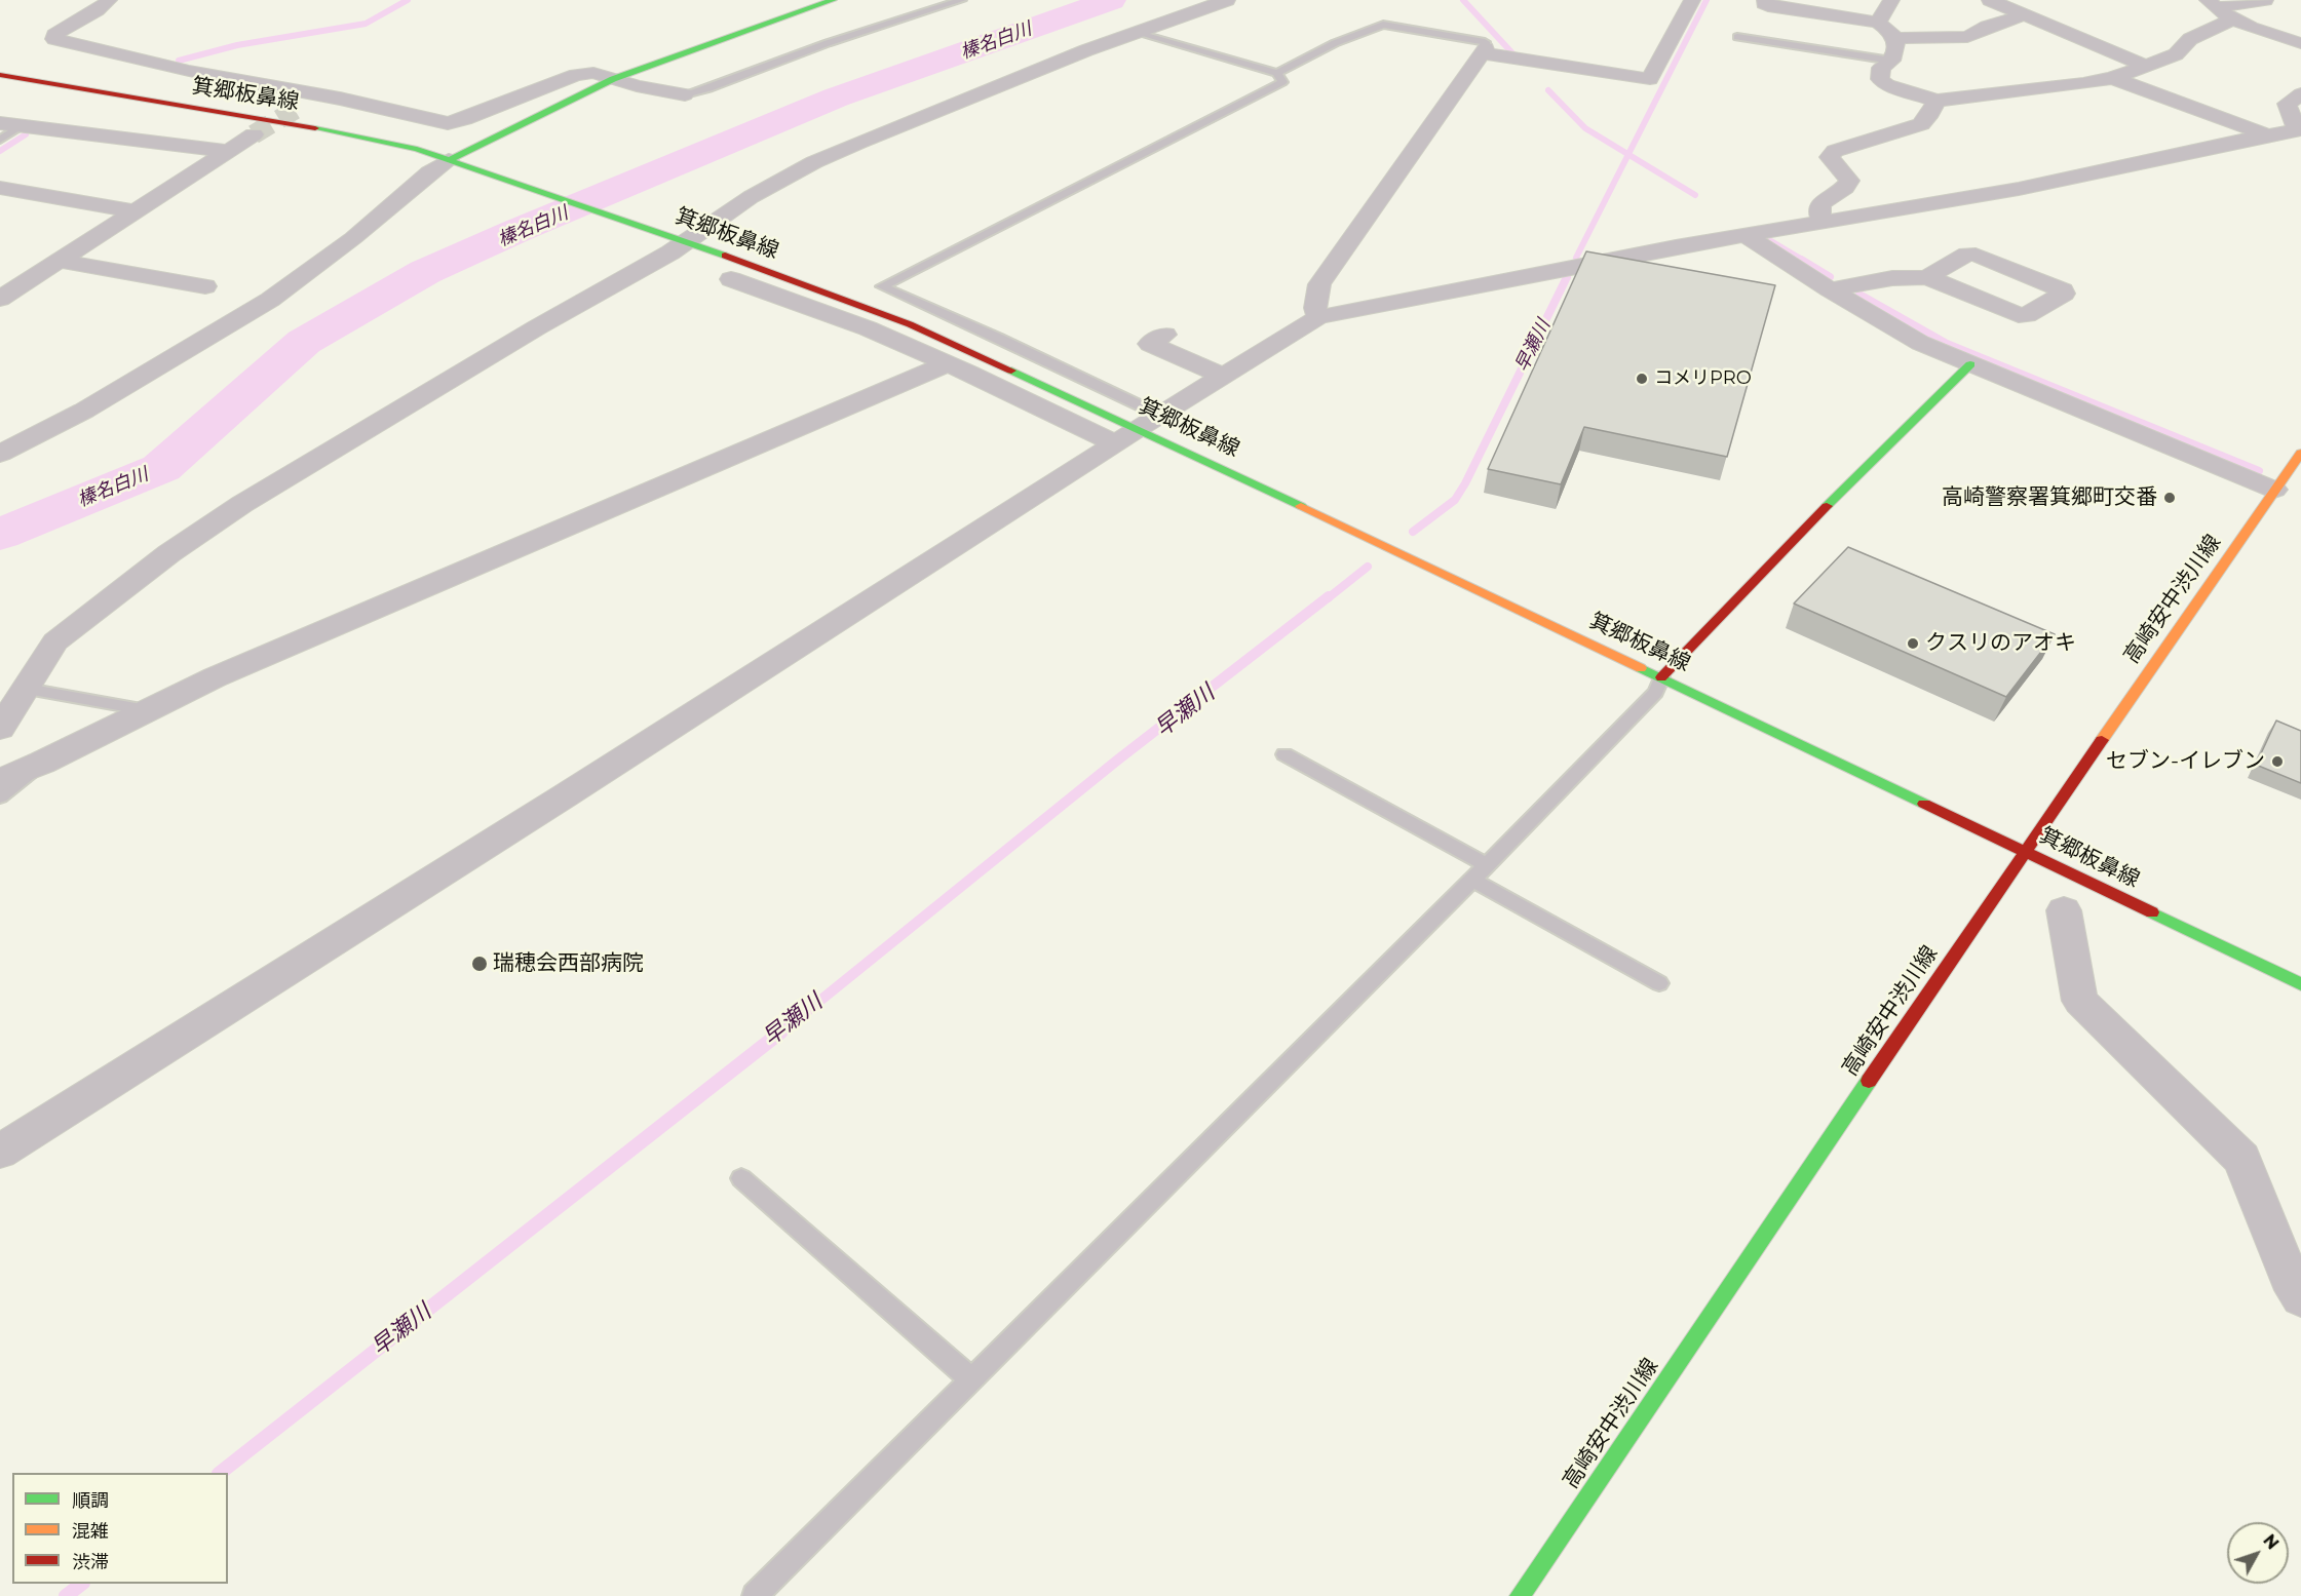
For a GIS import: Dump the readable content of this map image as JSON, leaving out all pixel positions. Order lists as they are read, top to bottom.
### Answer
{
  "streets": {
    "main road": ["箕郷板鼻線", "高崎安中渋川線"]
  },
  "crossings": [
    ["箕郷板鼻線", "高崎安中渋川線"]
  ],
  "water": ["榛名白川", "早瀬川"],
  "places": [
    "コメリPRO",
    "高崎警察署箕郷町交番",
    "クスリのアオキ",
    "セブン-イレブン",
    "瑞穂会西部病院"
  ],
  "legend": ["順調", "混雑", "渋滞"],
  "north": "top right"
}
